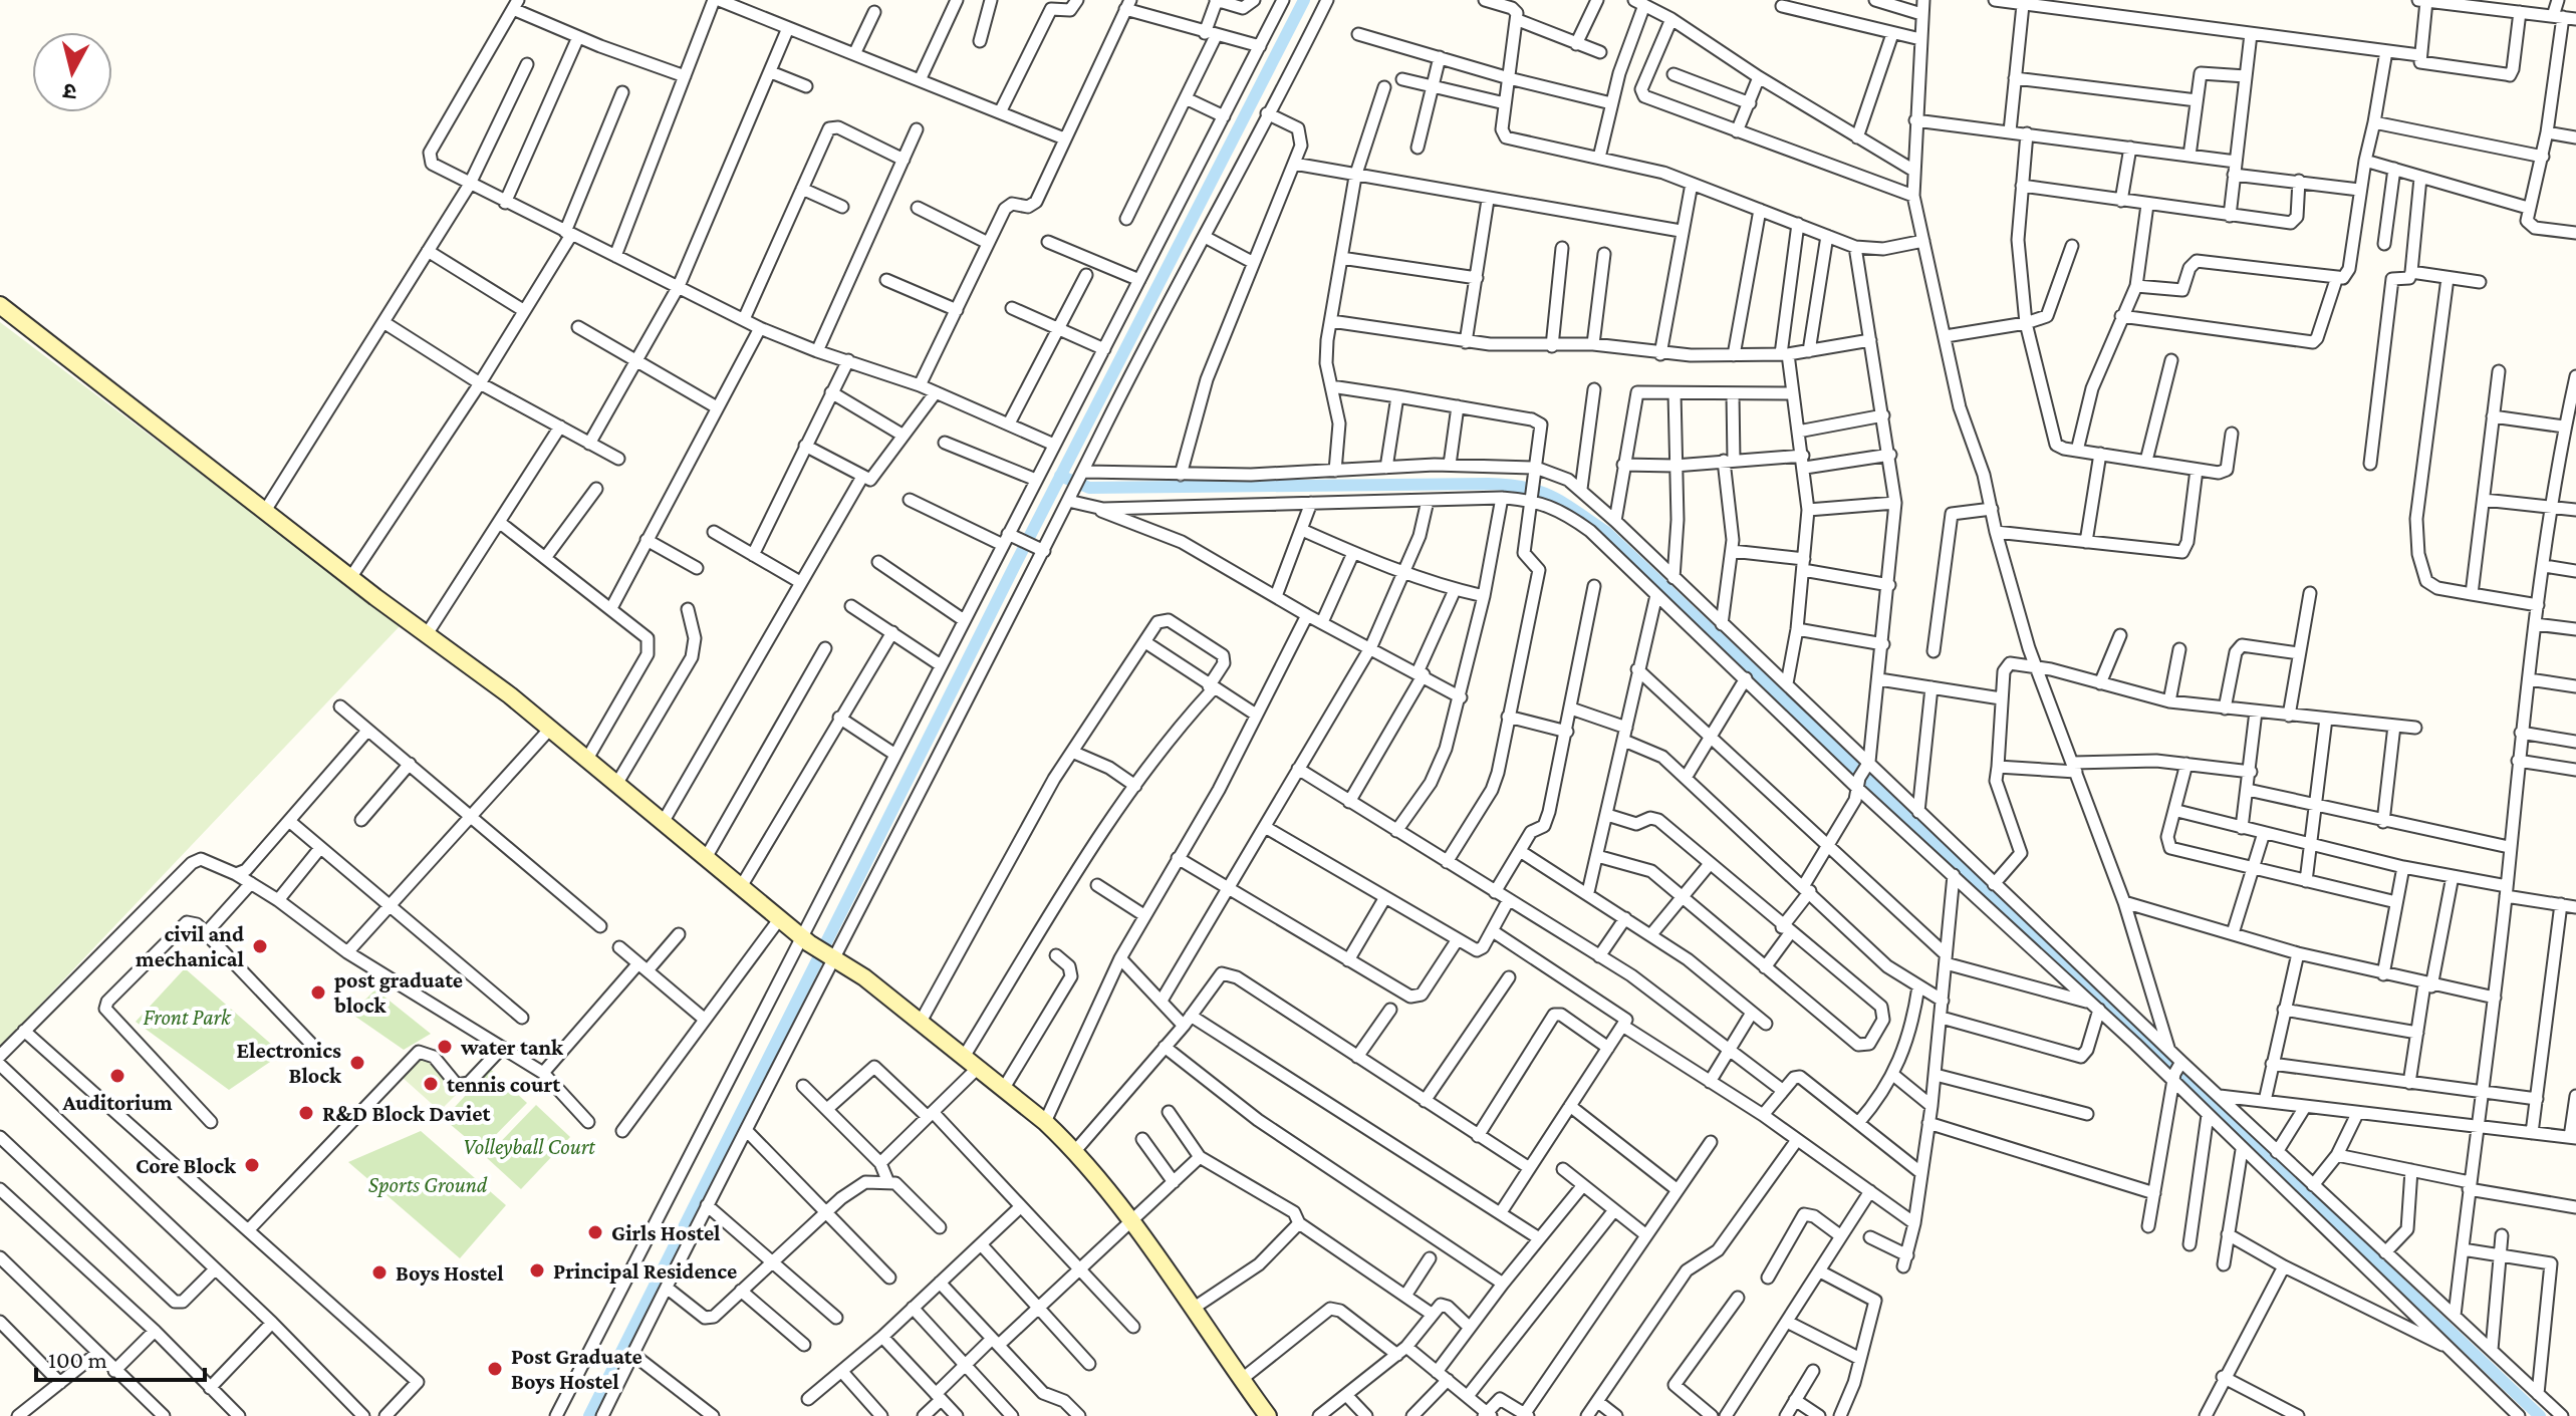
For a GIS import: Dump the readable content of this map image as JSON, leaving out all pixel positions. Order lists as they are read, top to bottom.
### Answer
{
  "parks": ["Front Park", "Volleyball Court", "Sports Ground"],
  "places": [
    "civil and mechanical",
    "post graduate block",
    "water tank",
    "Electronics Block",
    "Auditorium",
    "tennis court",
    "R&D Block Daviet",
    "Core Block",
    "Girls Hostel",
    "Principal Residence",
    "Boys Hostel",
    "Post Graduate Boys Hostel"
  ],
  "scale_bar": "100 m",
  "north": "bottom"
}
